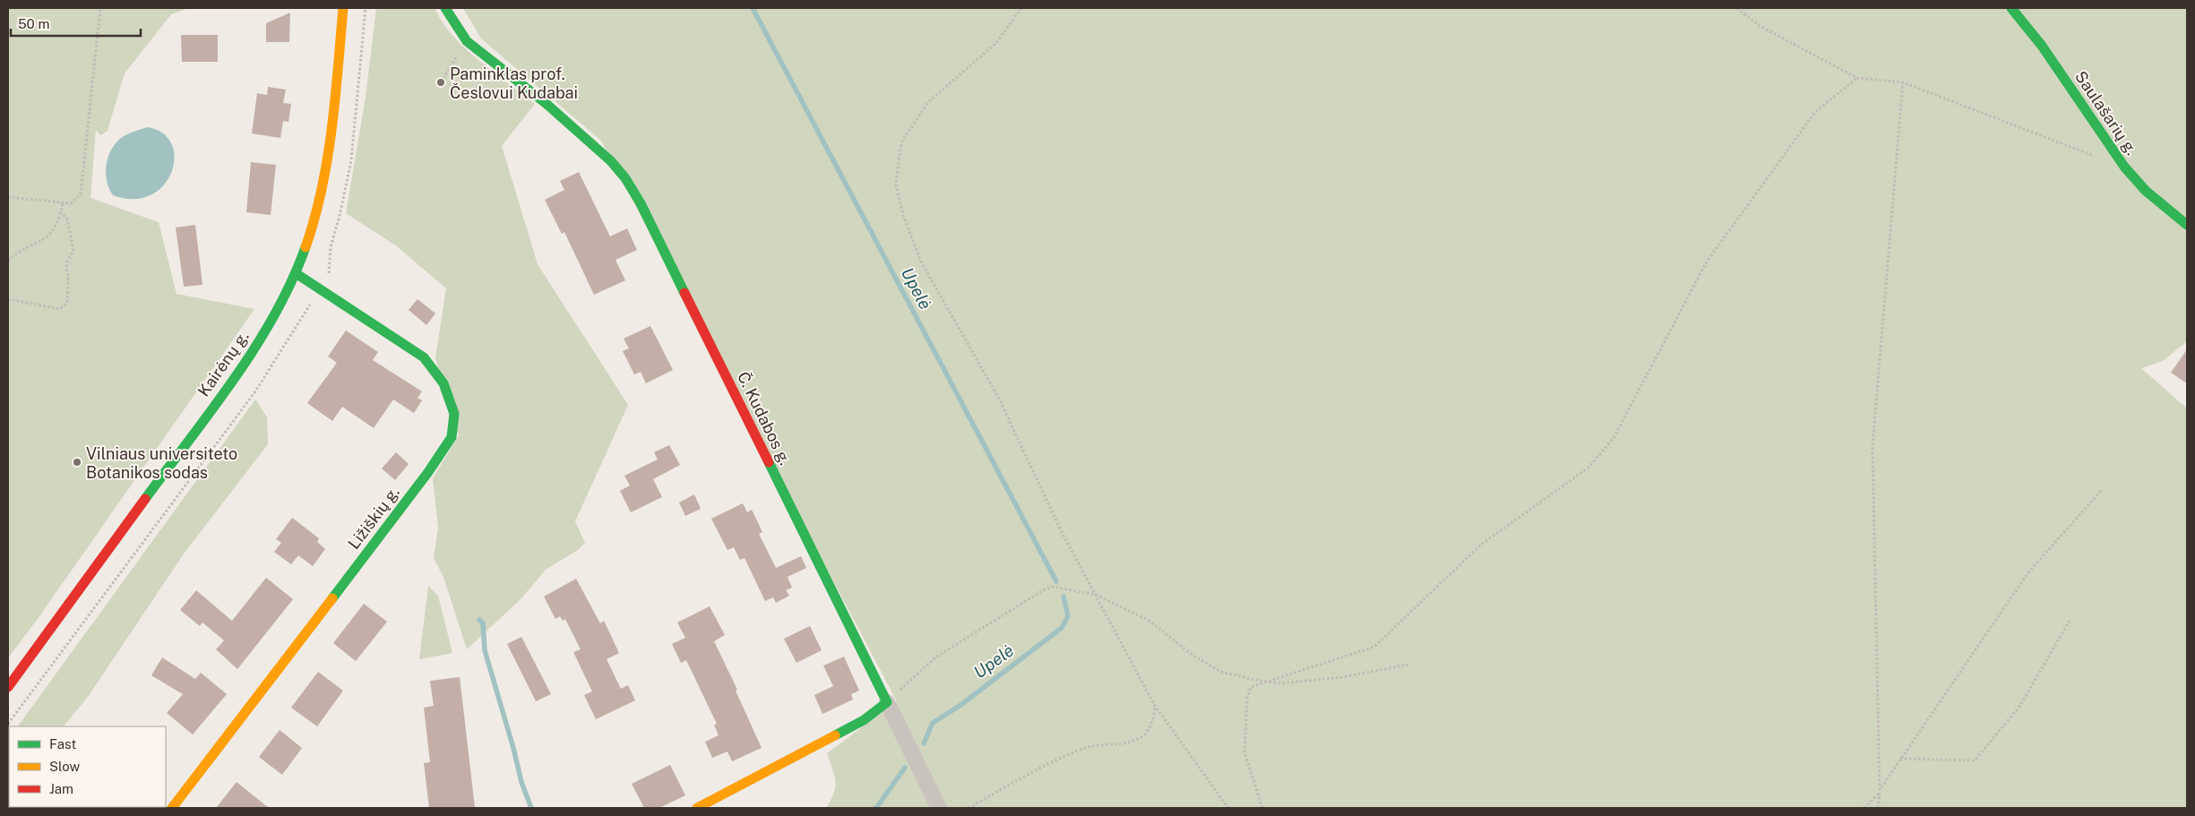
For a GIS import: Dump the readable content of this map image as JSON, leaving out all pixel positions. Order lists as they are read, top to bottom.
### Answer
{
  "streets": {
    "street": [
      "Saulašarių g.",
      "Kairėnų g.",
      "Č. Kudabos g.",
      "Ližiškių g."
    ]
  },
  "crossings": [
    ["Kairėnų g.", "Ližiškių g."]
  ],
  "water": ["Upelė"],
  "places": ["Paminklas prof. Česlovui Kudabai", "Vilniaus universiteto Botanikos sodas"],
  "legend": ["Fast", "Slow", "Jam"],
  "scale_bar": "50 m"
}
